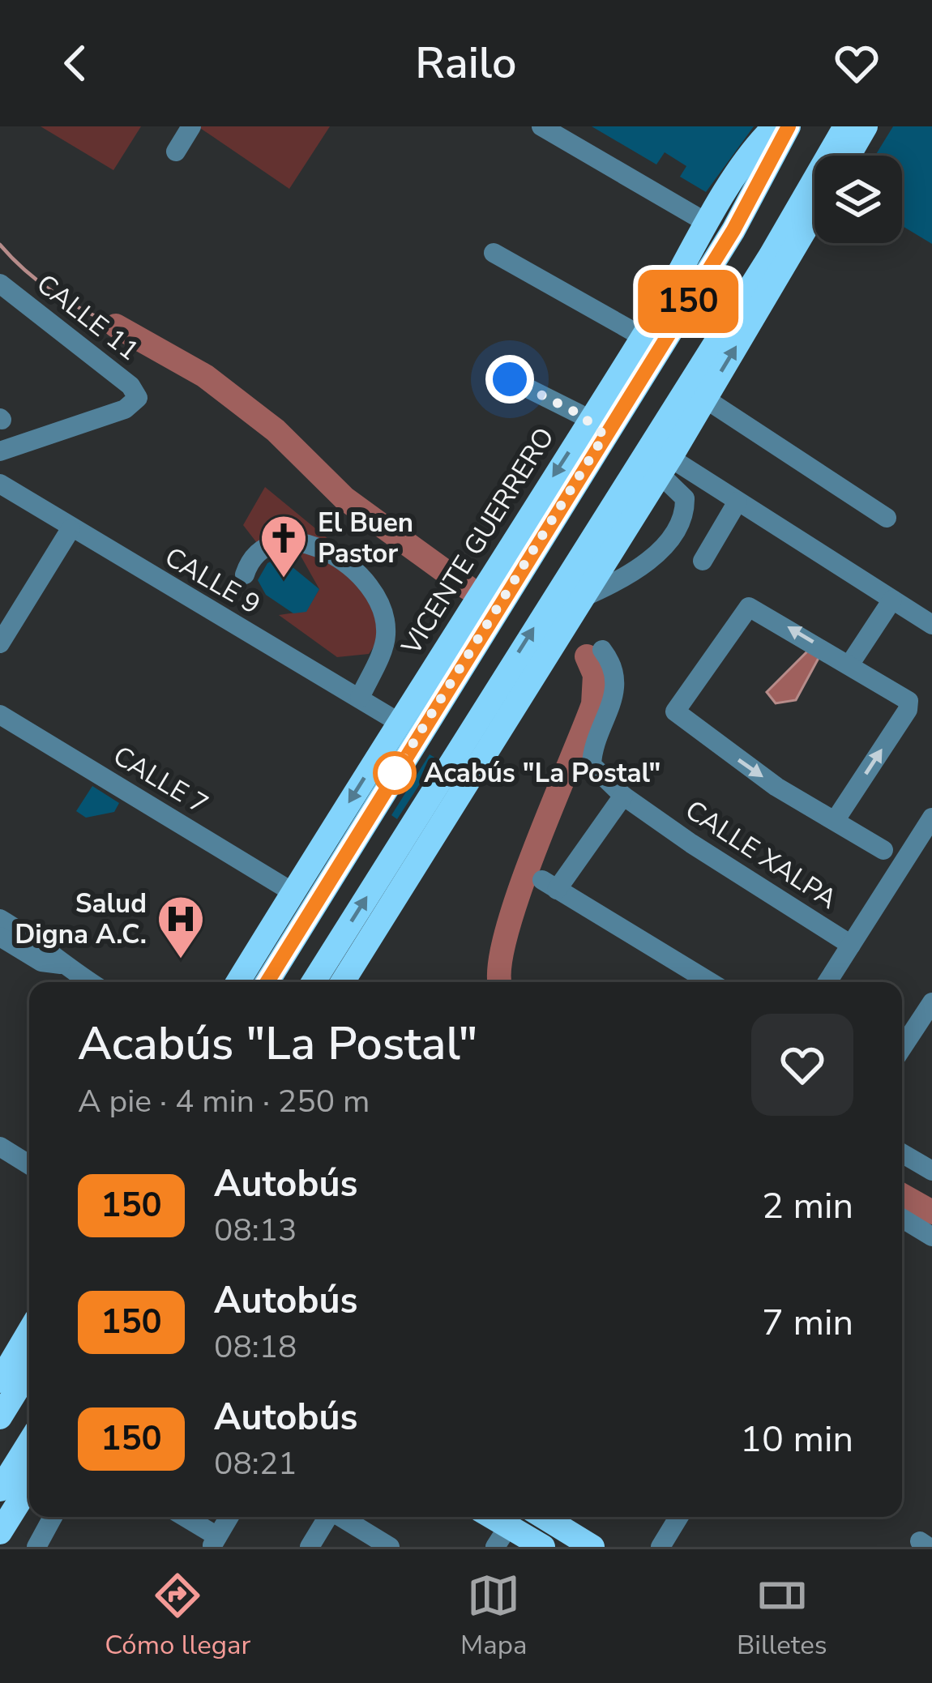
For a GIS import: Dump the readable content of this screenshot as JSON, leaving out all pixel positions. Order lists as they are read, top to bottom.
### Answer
{
  "streets": {
    "main road": ["VICENTE GUERRERO"],
    "street": [
      "CALLE 11",
      "CALLE 9",
      "CALLE 7",
      "CALLE XALPA"
    ]
  },
  "crossings": [
    ["VICENTE GUERRERO", "CALLE 9"],
    ["VICENTE GUERRERO", "CALLE 7"]
  ],
  "places": {
    "church": ["El Buen Pastor"],
    "other": ["Acabús \"La Postal\""],
    "hospital": ["Salud Digna A.C."]
  },
  "lines": ["bus line 150"],
  "page": {
    "header": "Railo",
    "on_map": "150",
    "heading": ["Acabús \"La Postal\"", "A pie · 4 min · 250 m"],
    "list": [
      {
        "mark": "150",
        "name": "Autobús",
        "note": "08:13",
        "value": "2 min"
      },
      {
        "mark": "150",
        "name": "Autobús",
        "note": "08:18",
        "value": "7 min"
      },
      {
        "mark": "150",
        "name": "Autobús",
        "note": "08:21",
        "value": "10 min"
      }
    ],
    "tabs": ["Cómo llegar", "Mapa", "Billetes"]
  }
}
